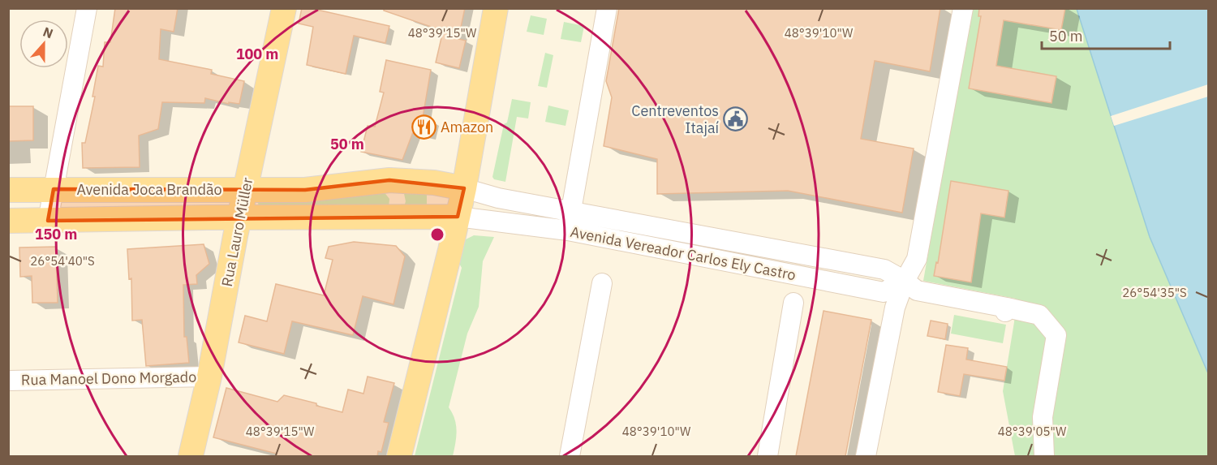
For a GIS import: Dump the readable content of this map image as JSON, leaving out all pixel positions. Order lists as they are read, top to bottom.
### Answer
{
  "streets": {
    "main road": ["Avenida Joca Brandão", "Rua Lauro Müller"],
    "street": ["Avenida Vereador Carlos Ely Castro", "Rua Manoel Dono Morgado"]
  },
  "crossings": [
    ["Avenida Joca Brandão", "Rua Lauro Müller"],
    ["Avenida Joca Brandão", "Avenida Vereador Carlos Ely Castro"],
    ["Rua Lauro Müller", "Rua Manoel Dono Morgado"]
  ],
  "places": {
    "public building": ["Centreventos Itajaí"],
    "restaurant": ["Amazon"]
  },
  "scale_bar": "50 m",
  "north": "top",
  "coordinates": [
    "48°39'15\"W",
    "48°39'10\"W",
    "26°54'40\"S",
    "26°54'35\"S",
    "48°39'05\"W"
  ],
  "rings": ["100 m", "50 m", "150 m"]
}
